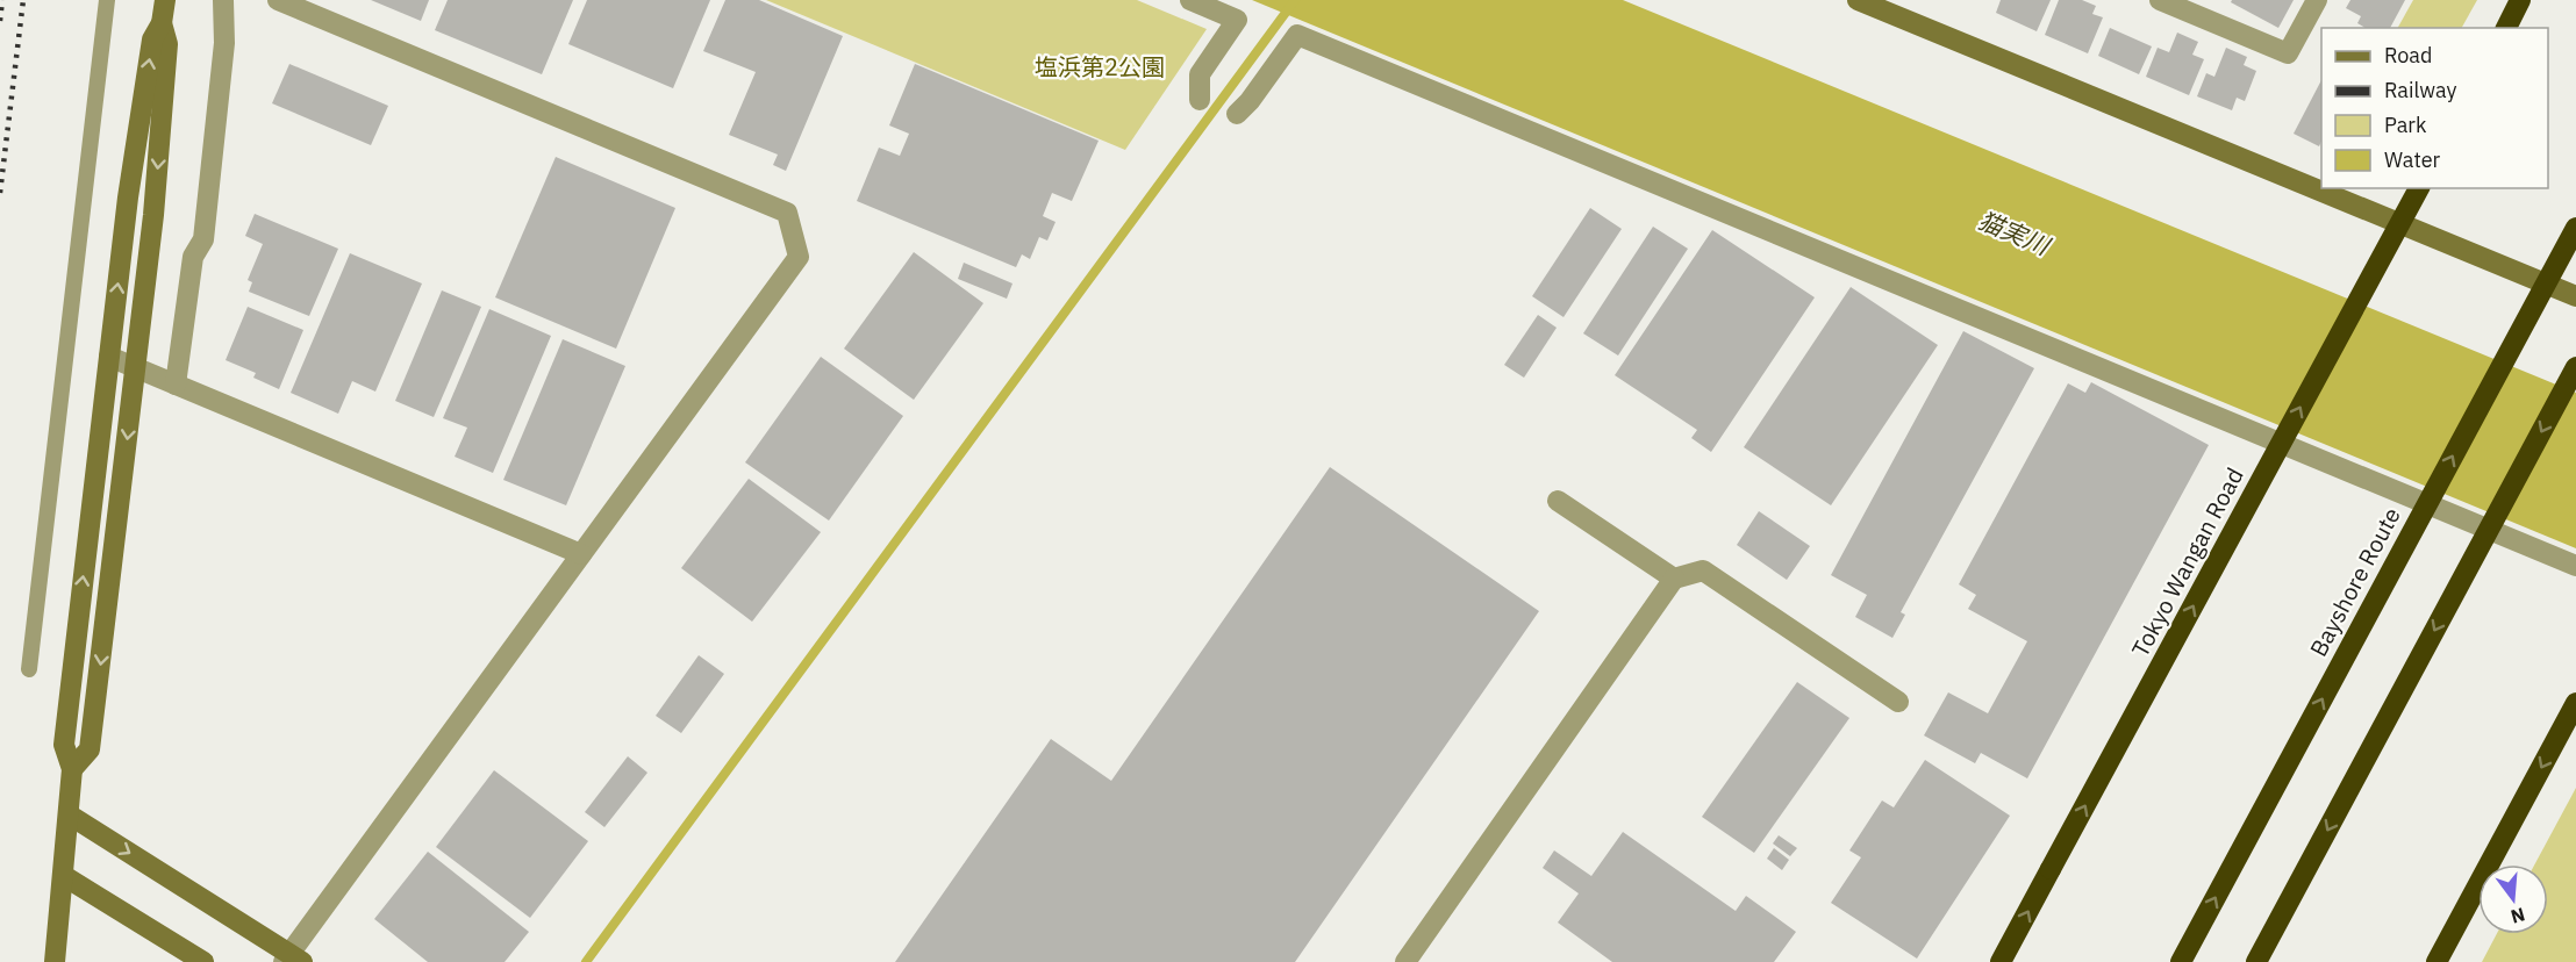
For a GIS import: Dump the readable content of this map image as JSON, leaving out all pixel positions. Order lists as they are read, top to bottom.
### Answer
{
  "streets": {
    "highway": ["Tokyo Wangan Road", "Bayshore Route"]
  },
  "one_way": ["Tokyo Wangan Road"],
  "water": ["猫実川"],
  "parks": ["塩浜第2公園"],
  "legend": [
    "Road",
    "Railway",
    "Park",
    "Water"
  ],
  "north": "bottom"
}
